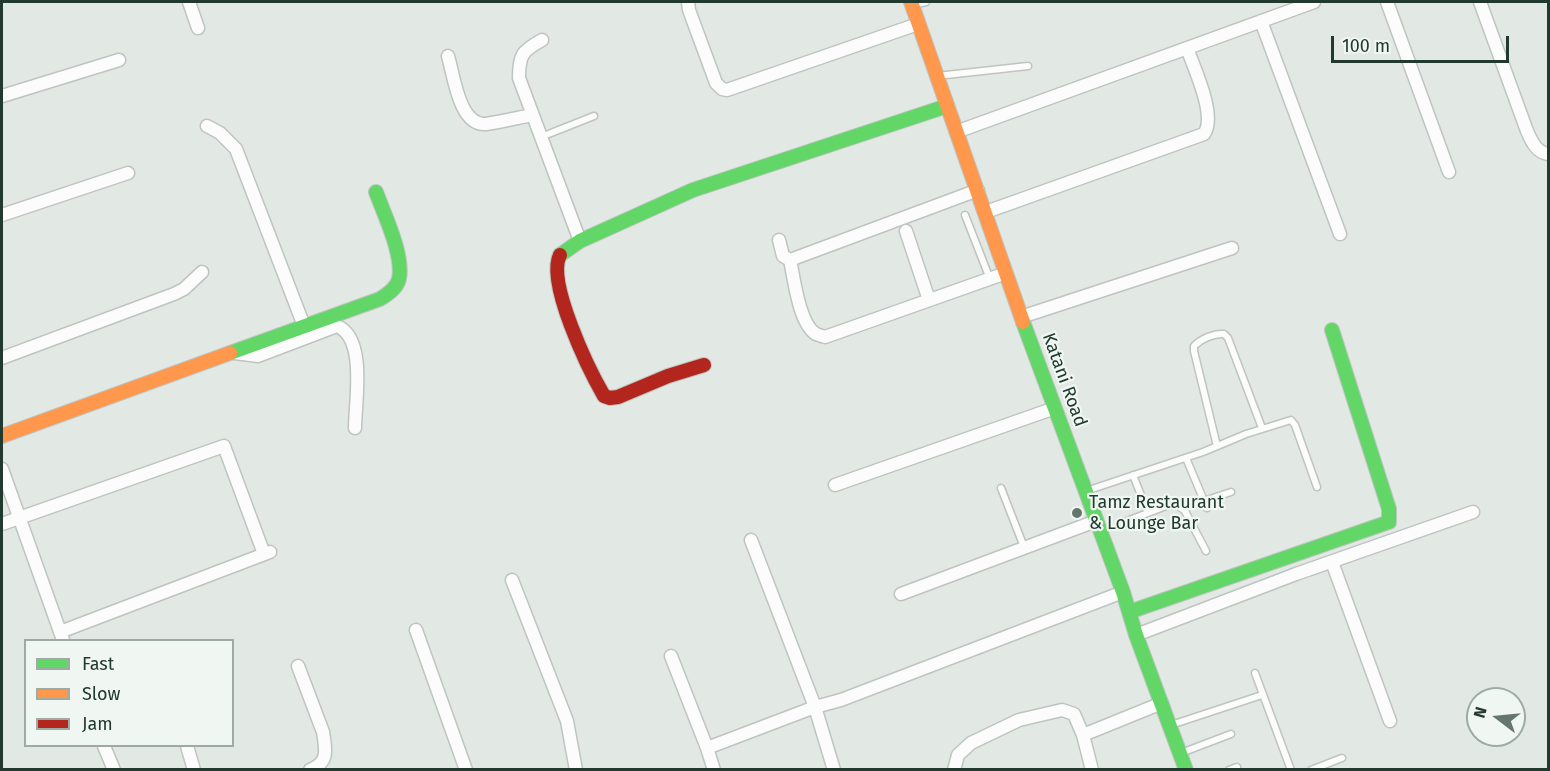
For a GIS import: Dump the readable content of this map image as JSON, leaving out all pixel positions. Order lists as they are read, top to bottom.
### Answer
{
  "streets": {
    "street": ["Katani Road"]
  },
  "places": ["Tamz Restaurant & Lounge Bar"],
  "legend": ["Fast", "Slow", "Jam"],
  "scale_bar": "100 m",
  "north": "left"
}
